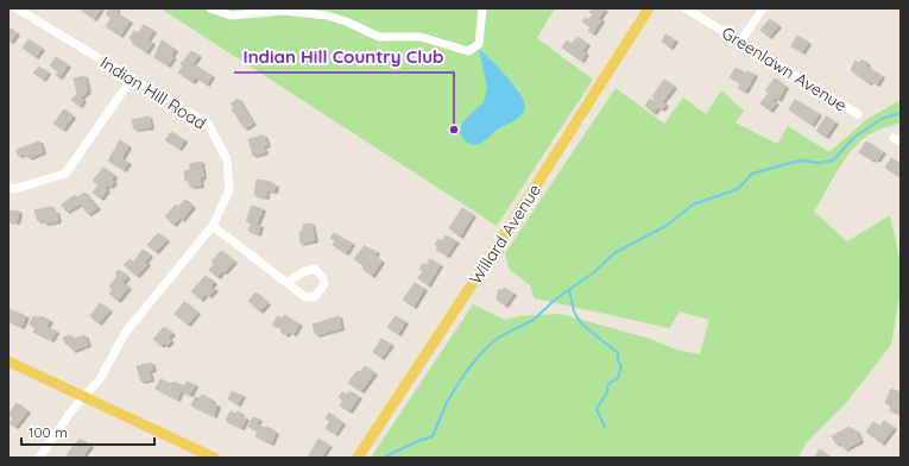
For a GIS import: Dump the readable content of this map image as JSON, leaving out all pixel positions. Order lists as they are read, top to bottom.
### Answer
{
  "streets": {
    "main road": ["Willard Avenue"],
    "street": ["Greenlawn Avenue", "Indian Hill Road"]
  },
  "places": ["Indian Hill Country Club"],
  "scale_bar": "100 m"
}
